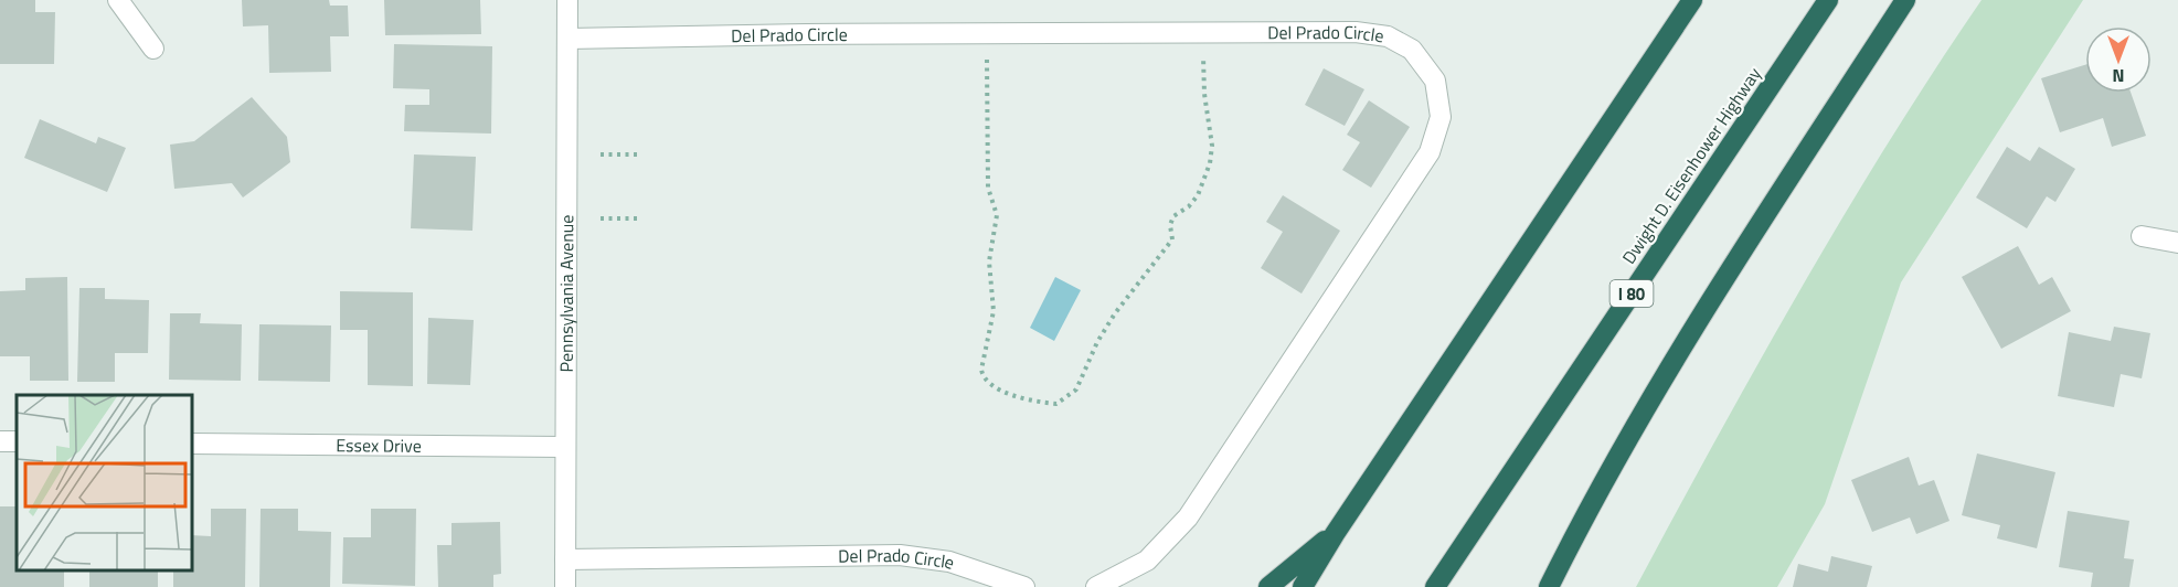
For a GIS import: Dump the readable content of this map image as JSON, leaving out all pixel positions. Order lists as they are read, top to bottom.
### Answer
{
  "streets": {
    "highway": ["Dwight D. Eisenhower Highway", "I 80"],
    "street": ["Del Prado Circle", "Pennsylvania Avenue", "Essex Drive"]
  },
  "crossings": [
    ["Del Prado Circle", "Pennsylvania Avenue"],
    ["Pennsylvania Avenue", "Essex Drive"]
  ],
  "north": "bottom"
}
